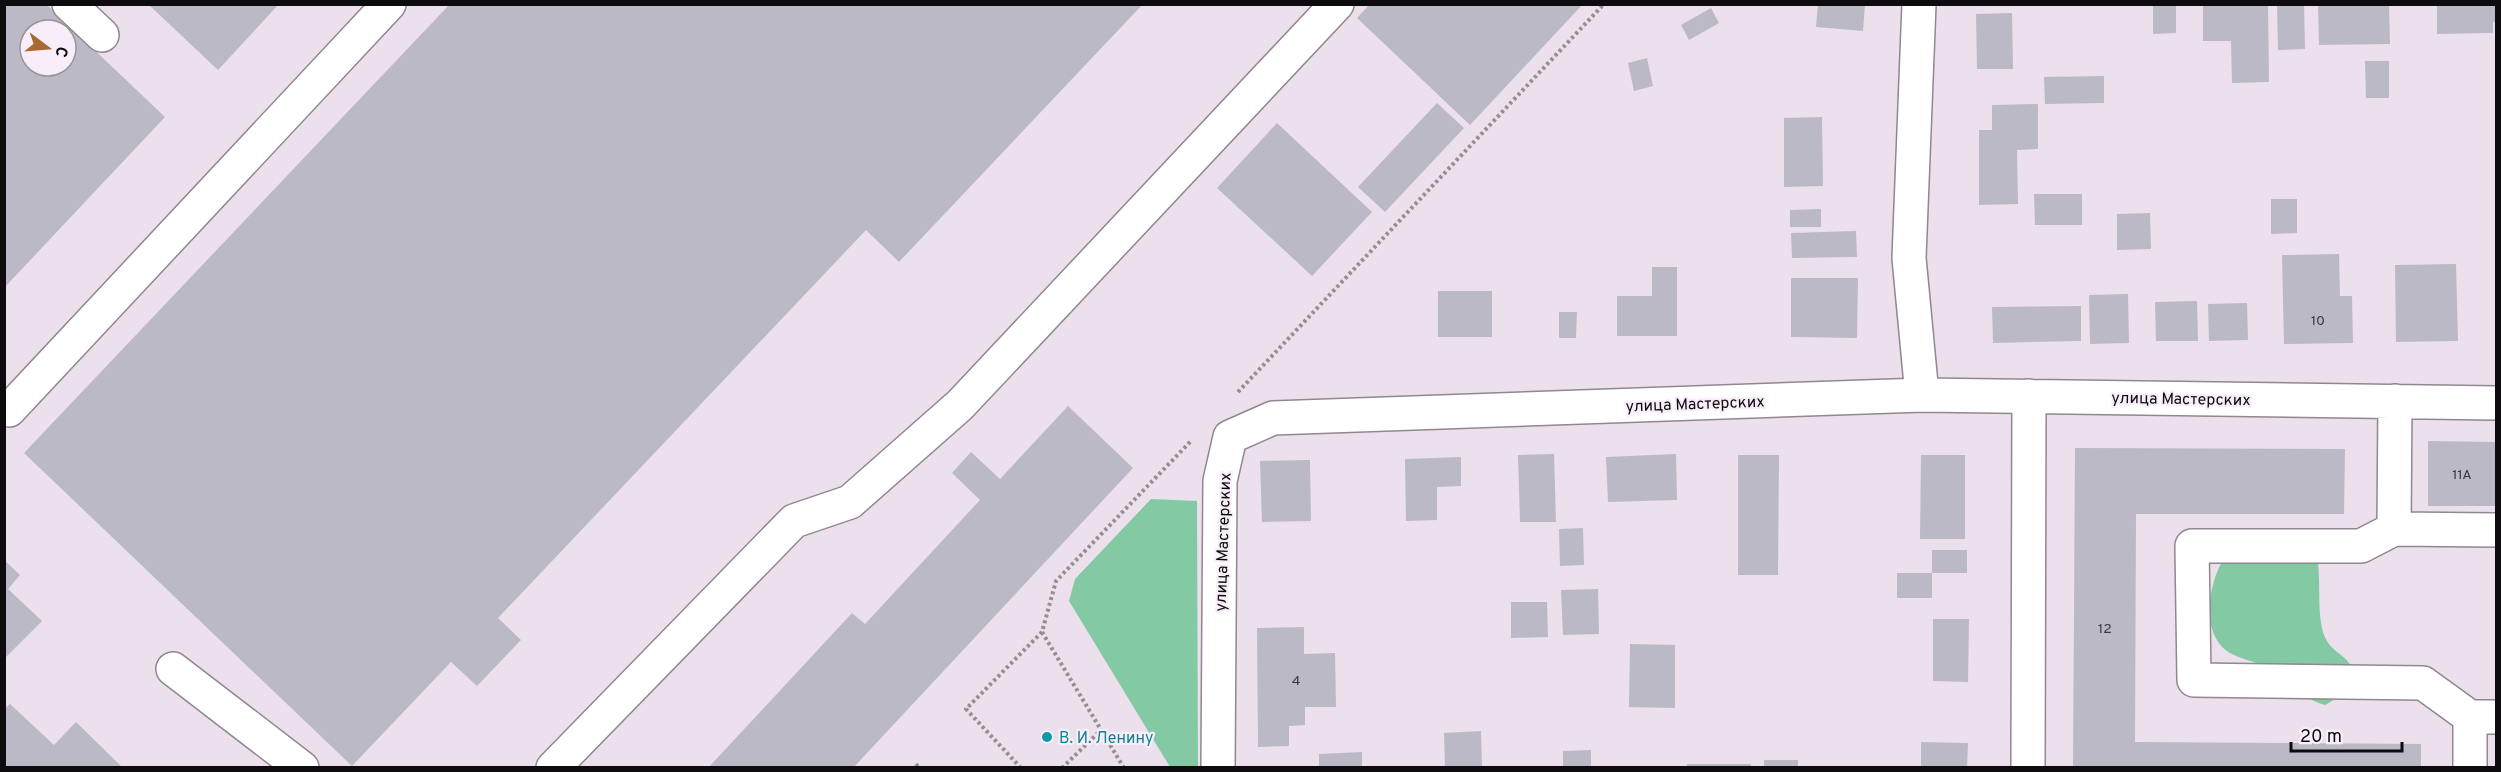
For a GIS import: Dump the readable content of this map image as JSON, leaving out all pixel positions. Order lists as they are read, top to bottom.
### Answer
{
  "streets": {
    "street": ["улица Мастерских"]
  },
  "places": ["В. И. Ленину"],
  "house_numbers": [
    "10",
    "11А",
    "12",
    "4"
  ],
  "scale_bar": "20 m",
  "north": "right"
}
